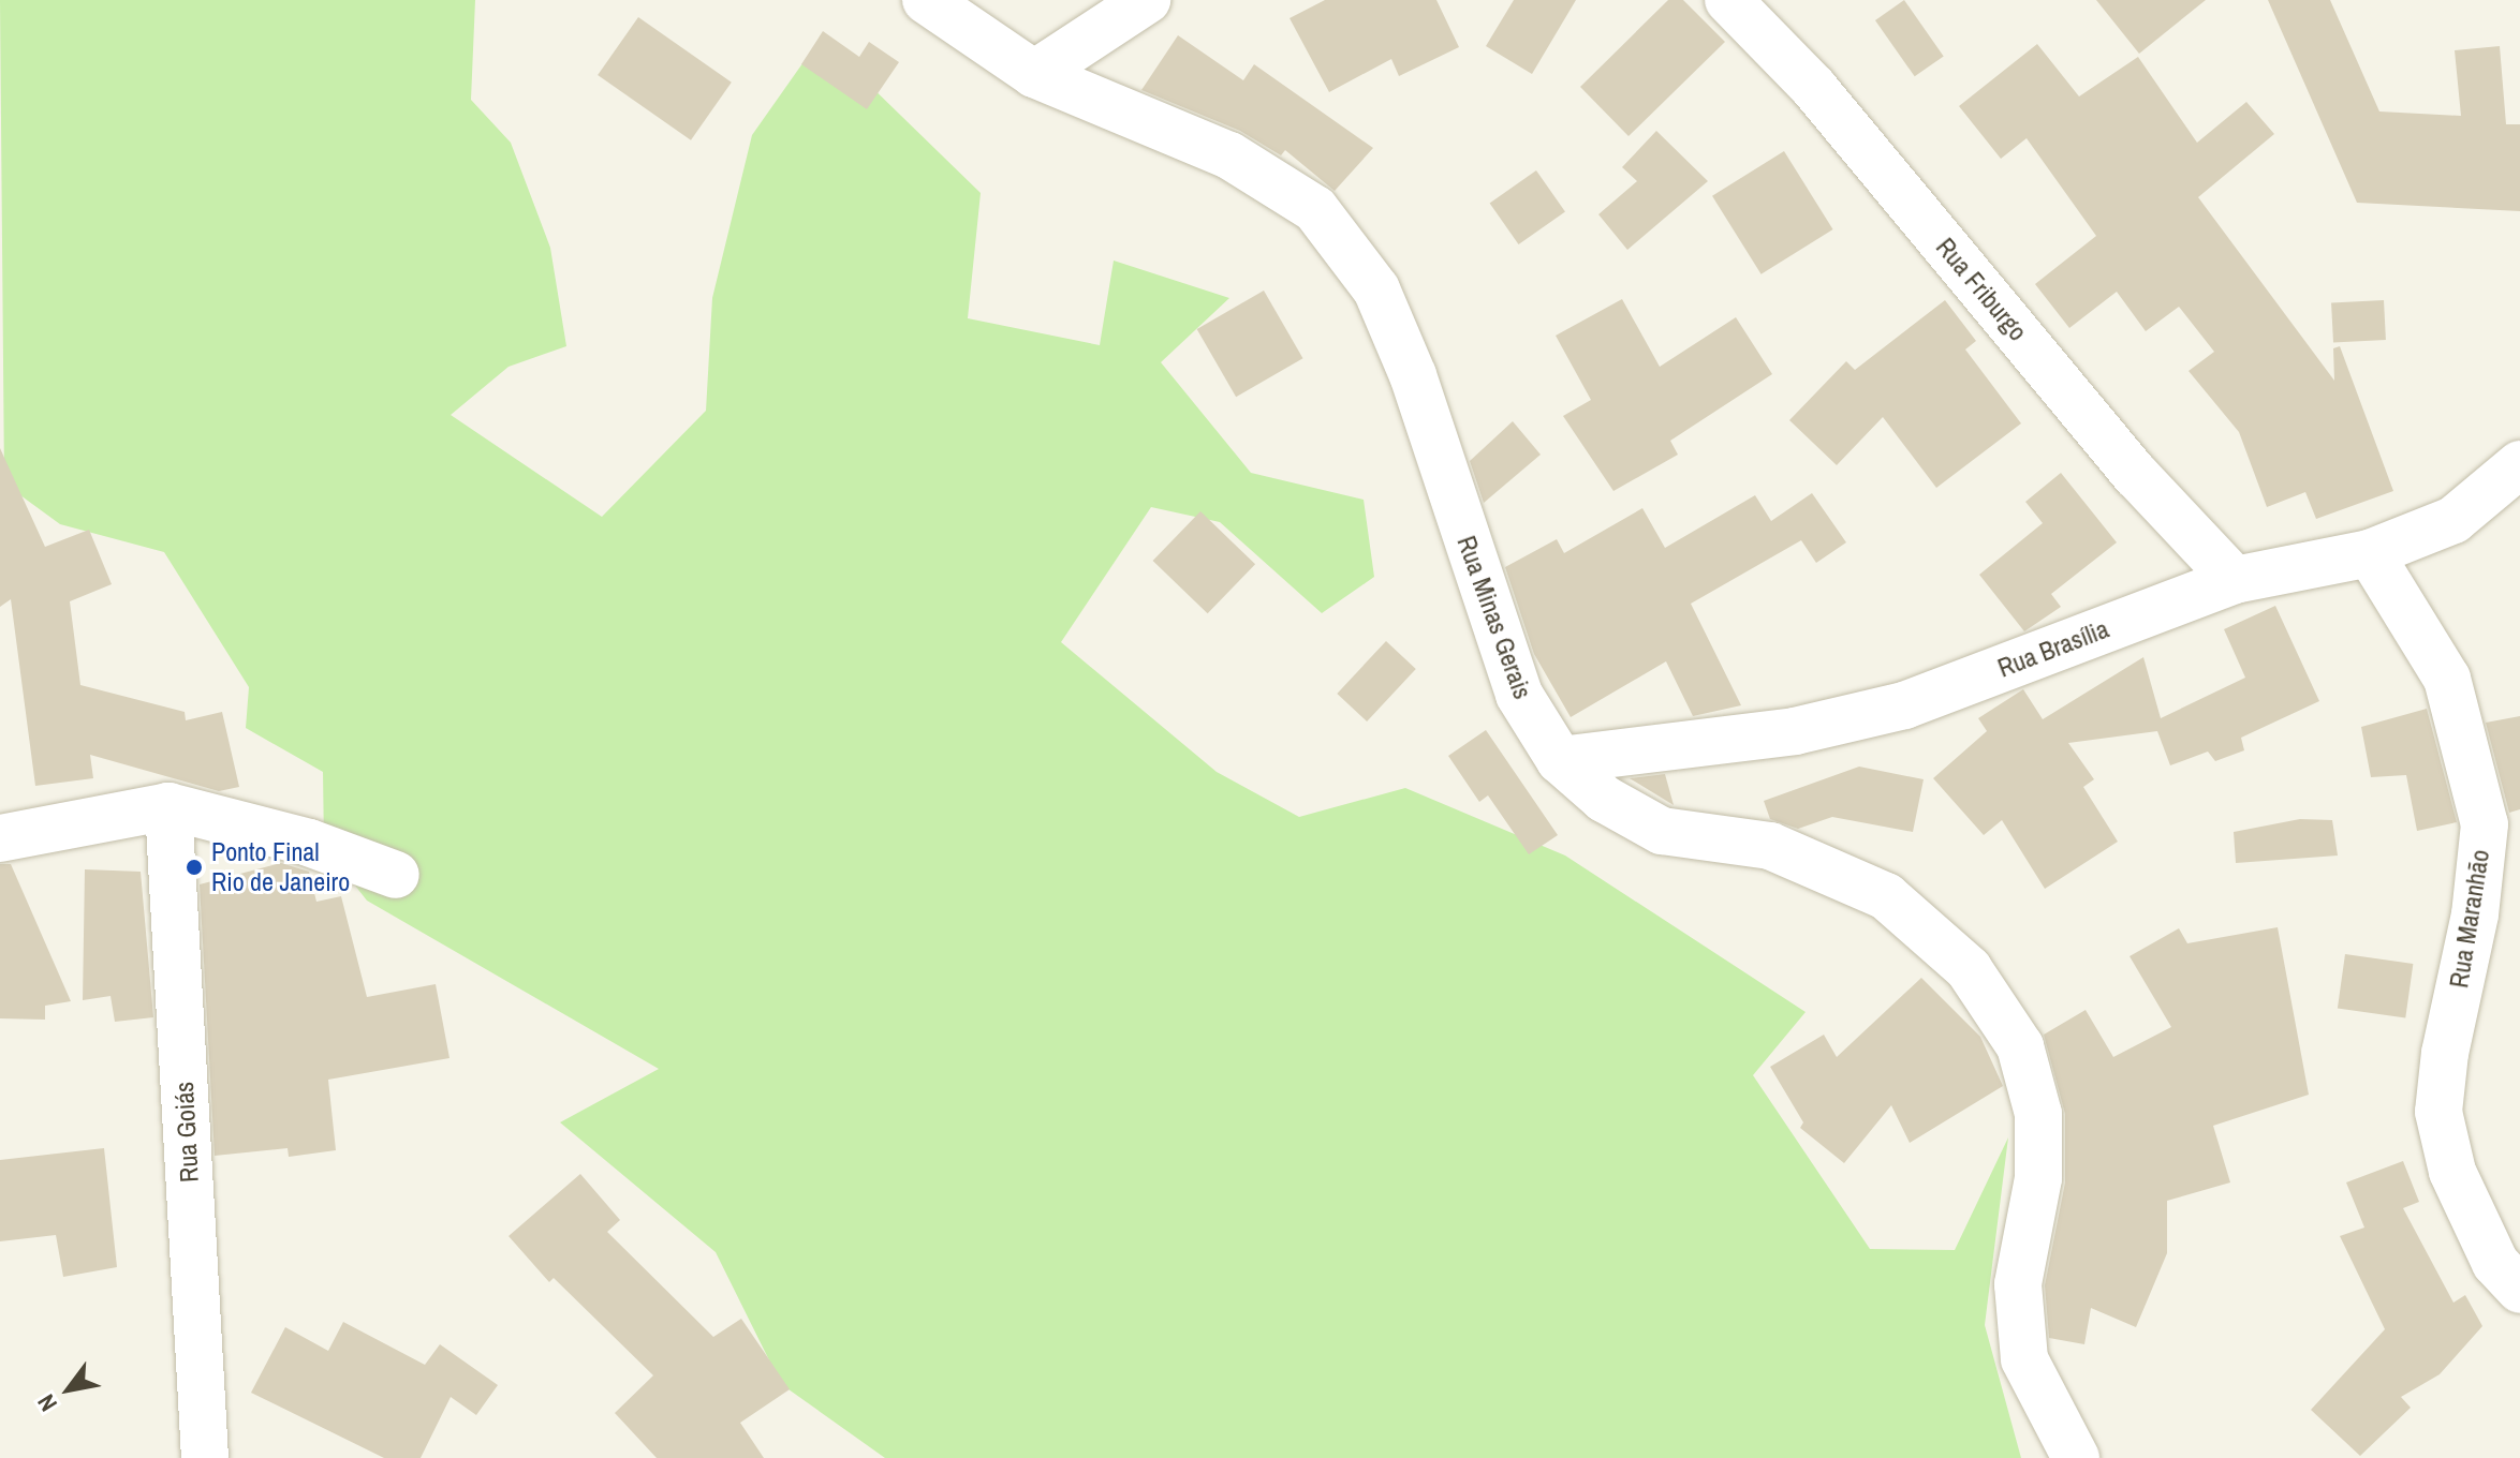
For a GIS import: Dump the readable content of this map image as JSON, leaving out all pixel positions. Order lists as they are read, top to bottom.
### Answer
{
  "streets": {
    "street": [
      "Rua Friburgo",
      "Rua Minas Gerais",
      "Rua Brasília",
      "Rua Maranhão",
      "Rua Goiás"
    ]
  },
  "crossings": [
    ["Rua Friburgo", "Rua Brasília"],
    ["Rua Minas Gerais", "Rua Brasília"],
    ["Rua Brasília", "Rua Maranhão"]
  ],
  "places": ["Ponto Final Rio de Janeiro"],
  "north": "bottom left"
}
